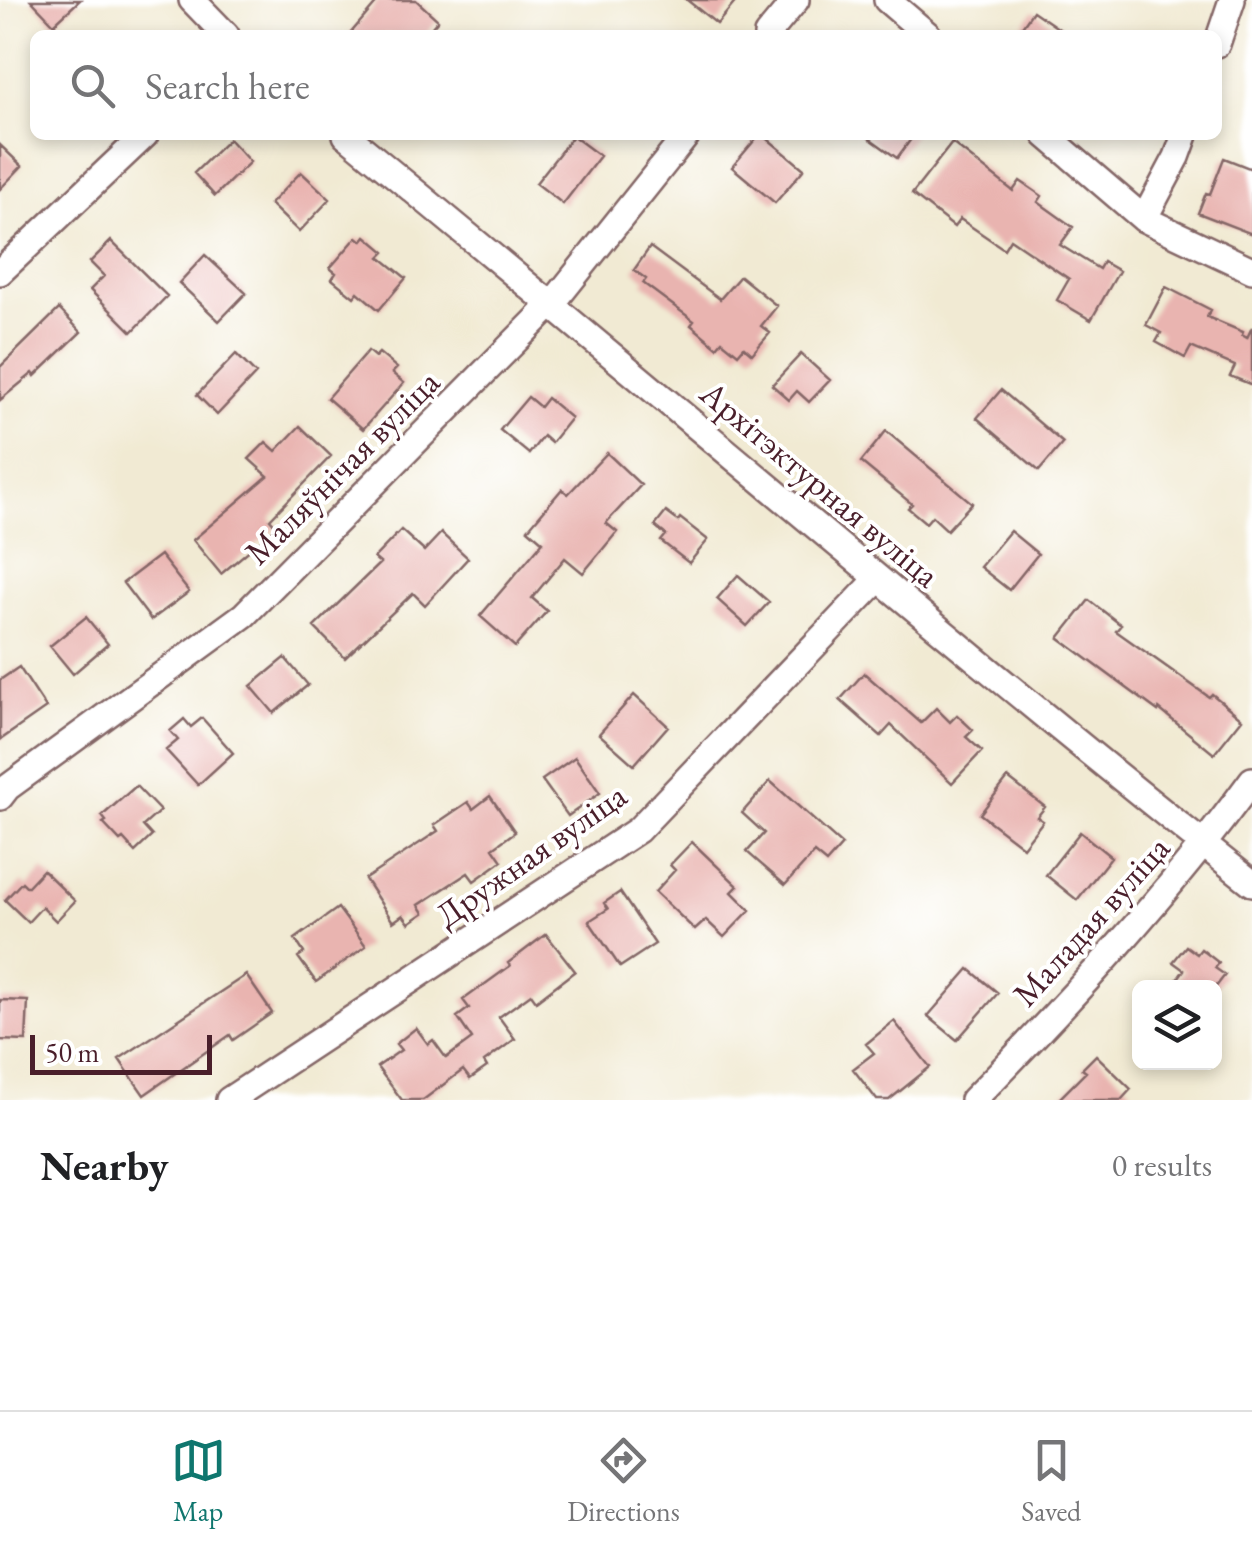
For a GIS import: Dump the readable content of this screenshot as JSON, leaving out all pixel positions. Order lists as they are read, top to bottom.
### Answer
{
  "streets": {
    "street": [
      "Маляўнічая вуліца",
      "Архітэктурная вуліца",
      "Дружная вуліца",
      "Маладая вуліца"
    ]
  },
  "crossings": [
    ["Маляўнічая вуліца", "Архітэктурная вуліца"],
    ["Архітэктурная вуліца", "Дружная вуліца"],
    ["Архітэктурная вуліца", "Маладая вуліца"]
  ],
  "scale_bar": "50 m",
  "page": {
    "search": "Search here",
    "scale": "50 m",
    "heading": ["Nearby", "0 results"],
    "nav": ["Map", "Directions", "Saved"]
  }
}
